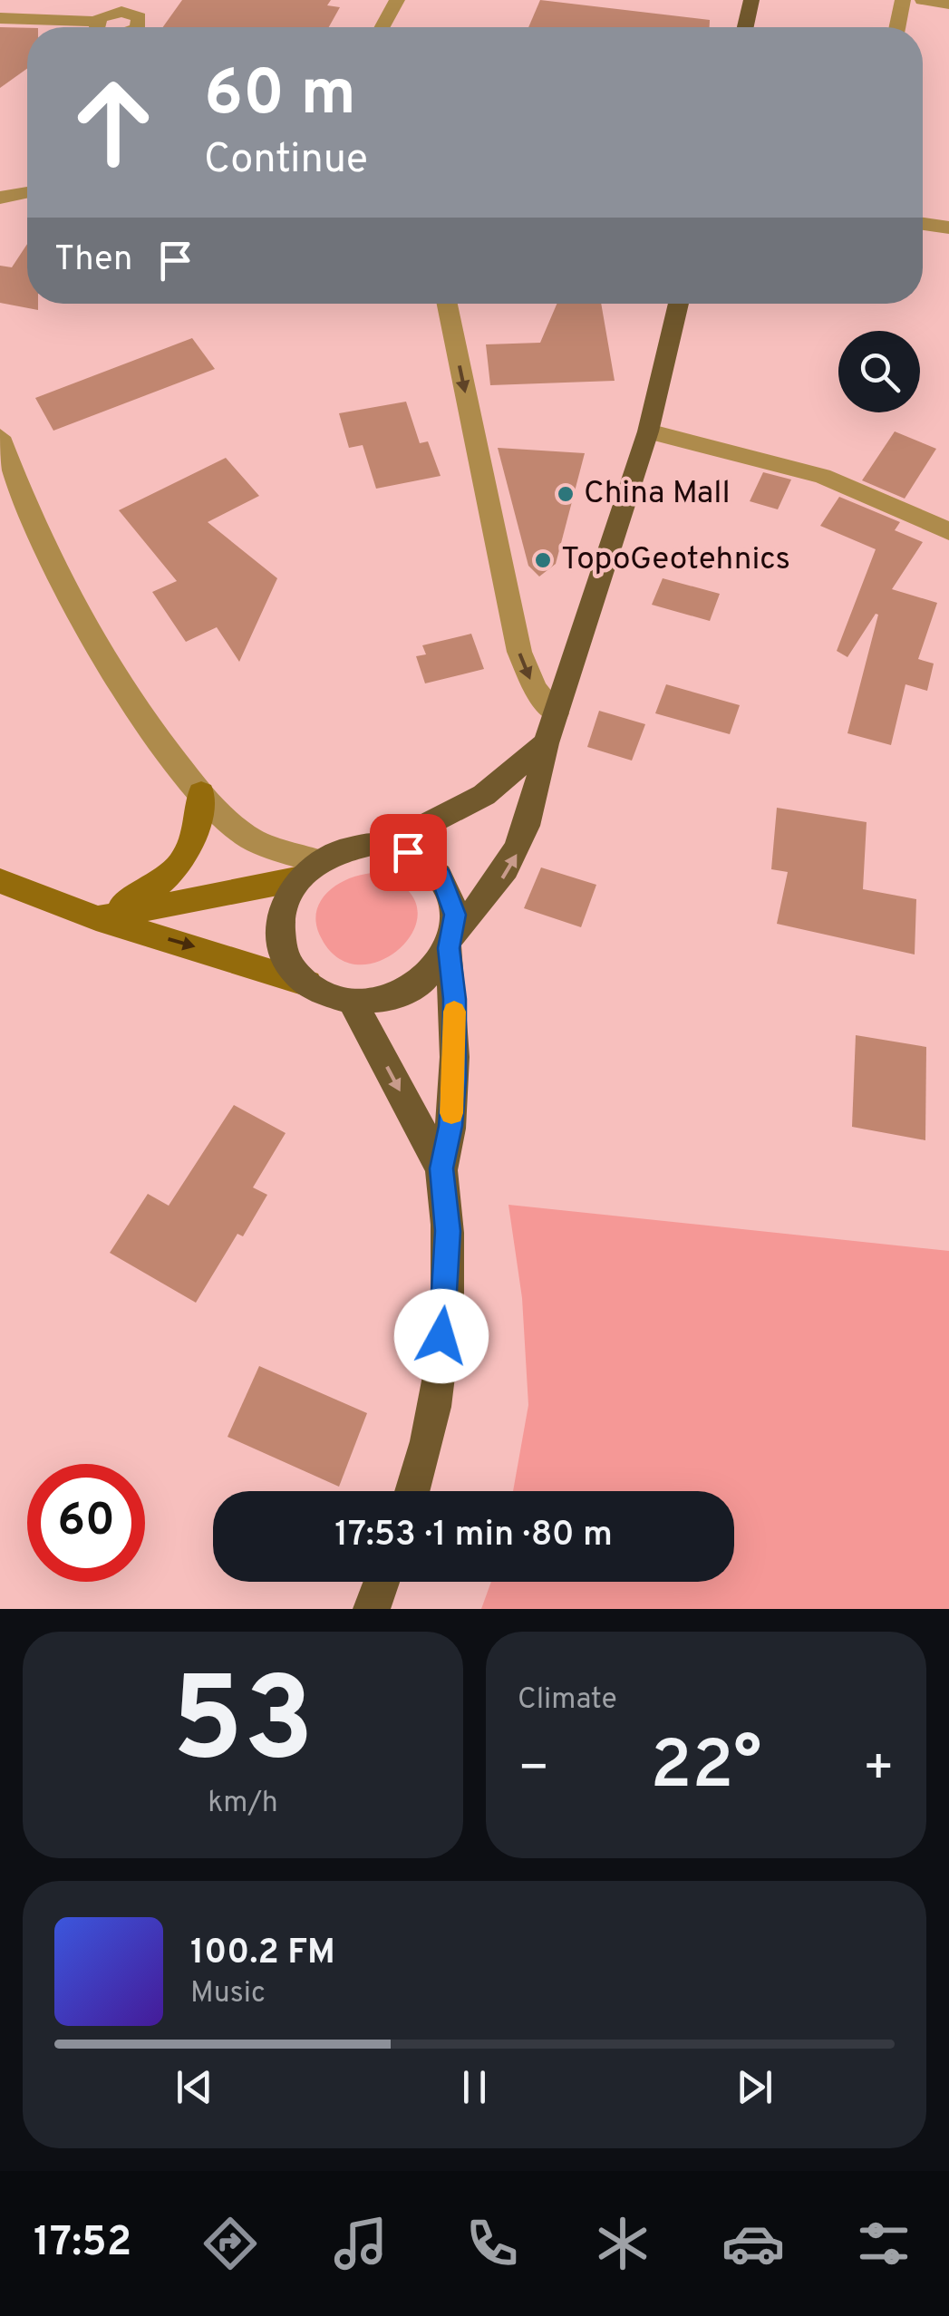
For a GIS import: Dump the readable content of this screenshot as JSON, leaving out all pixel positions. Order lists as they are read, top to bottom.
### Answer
{
  "places": ["China Mall", "TopoGeotehnics"],
  "page": {
    "turn": ["60 m", "Continue"],
    "then": "Then",
    "limit": "60",
    "trip": "17:53 · 1 min · 80 m",
    "tile": [
      ["53", "km/h"],
      "Climate"
    ],
    "heat": ["−", "22°", "+"],
    "song": ["100.2 FM", "Music"],
    "tabs": "17:52"
  }
}
